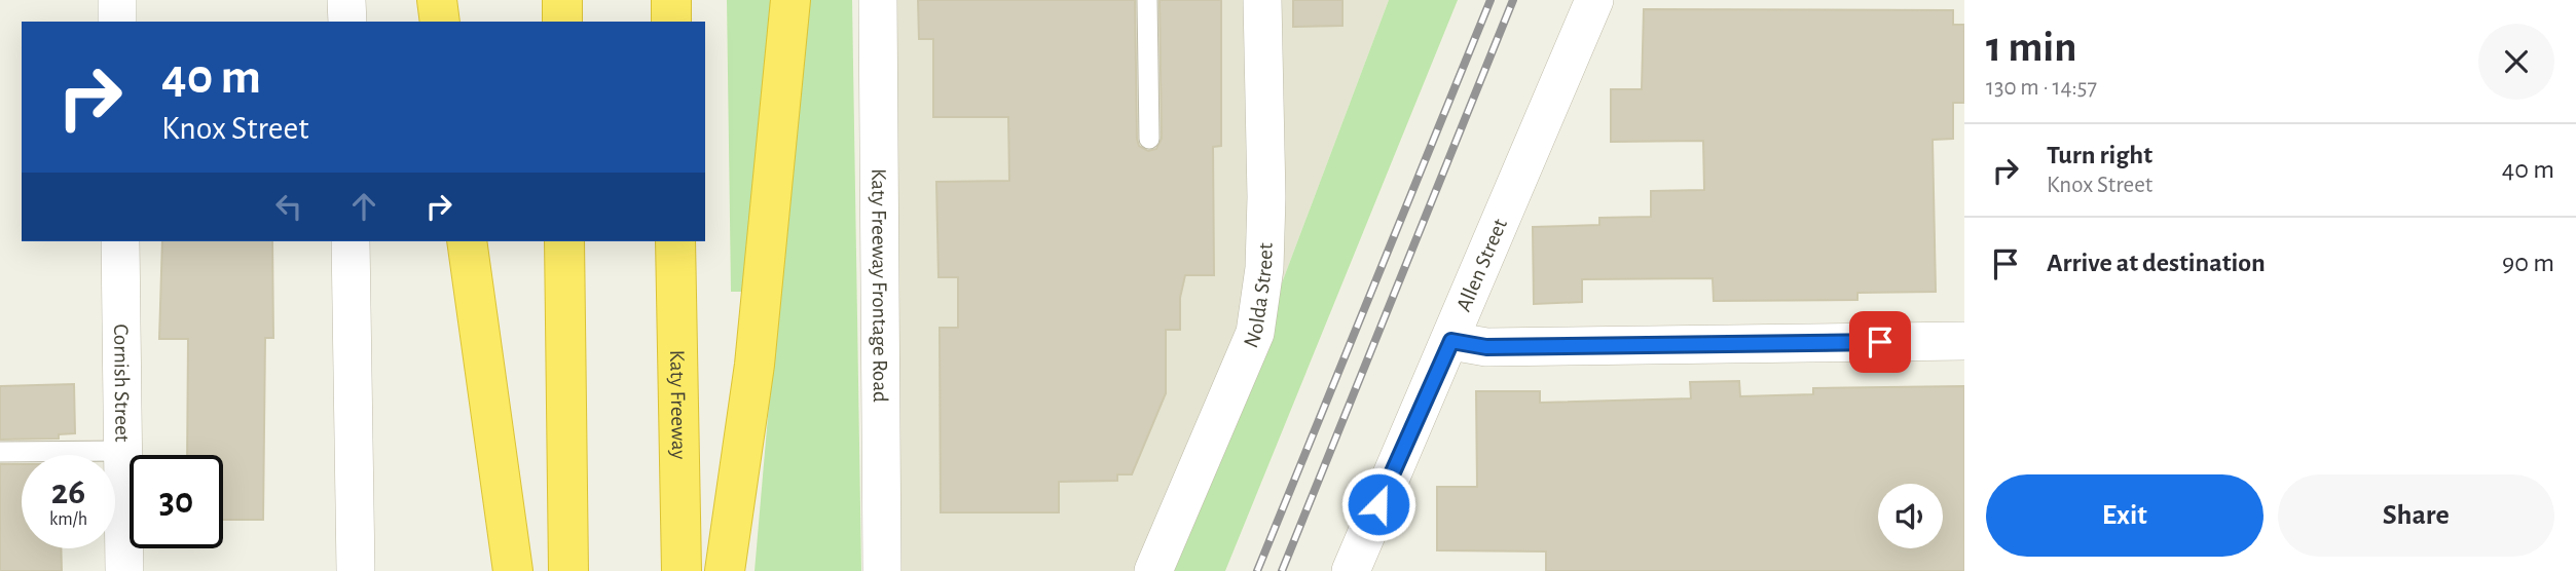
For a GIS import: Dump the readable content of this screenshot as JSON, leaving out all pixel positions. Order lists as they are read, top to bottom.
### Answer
{
  "streets": {
    "highway": ["Katy Freeway"],
    "street": [
      "Allen Street",
      "Katy Freeway Frontage Road",
      "Nolda Street",
      "Cornish Street"
    ]
  },
  "page": {
    "heading": ["1 min", "130 m · 14:57"],
    "turn": ["40 m", "Knox Street"],
    "list": [
      {
        "name": "Turn right",
        "note": "Knox Street",
        "value": "40 m"
      },
      {
        "name": "Arrive at destination",
        "value": "90 m"
      }
    ],
    "speed": "26 km/h",
    "limit": "30",
    "buttons": ["Exit", "Share"]
  }
}
